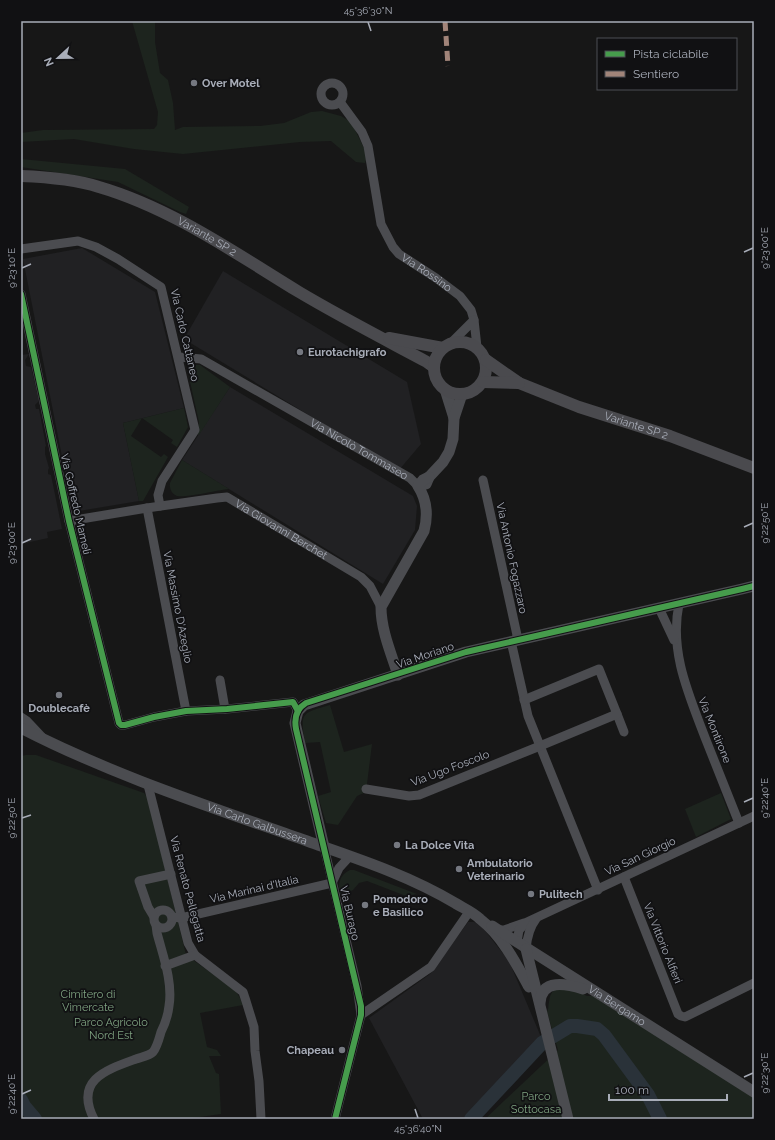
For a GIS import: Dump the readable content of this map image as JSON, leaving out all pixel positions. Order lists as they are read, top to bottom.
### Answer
{
  "streets": {
    "main road": ["Variante SP 2"],
    "street": [
      "Via Rossino",
      "Via Carlo Cattaneo",
      "Via Nicolò Tommaseo",
      "Via Goffredo Mameli",
      "Via Giovanni Berchet",
      "Via Antonio Fogazzaro",
      "Via Massimo D'Azeglio",
      "Via Moriano",
      "Via Montirone",
      "Via Ugo Foscolo",
      "Via Carlo Galbussera",
      "Via San Giorgio",
      "Via Renato Pellegatta",
      "Via Marinai d'Italia",
      "Via Burago",
      "Via Vittorio Alfieri",
      "Via Bergamo"
    ]
  },
  "crossings": [
    ["Variante SP 2", "Via Rossino"],
    ["Via Carlo Cattaneo", "Via Nicolò Tommaseo"],
    ["Via Carlo Cattaneo", "Via Giovanni Berchet"],
    ["Via Goffredo Mameli", "Via Giovanni Berchet"],
    ["Via Goffredo Mameli", "Via Massimo D'Azeglio"],
    ["Via Giovanni Berchet", "Via Massimo D'Azeglio"],
    ["Via Antonio Fogazzaro", "Via Moriano"],
    ["Via Moriano", "Via Burago"],
    ["Via Montirone", "Via San Giorgio"],
    ["Via Carlo Galbussera", "Via Renato Pellegatta"],
    ["Via Carlo Galbussera", "Via Burago"],
    ["Via Carlo Galbussera", "Via Bergamo"],
    ["Via San Giorgio", "Via Vittorio Alfieri"],
    ["Via San Giorgio", "Via Bergamo"],
    ["Via Renato Pellegatta", "Via Marinai d'Italia"],
    ["Via Marinai d'Italia", "Via Burago"]
  ],
  "parks": ["Cimitero di Vimercate", "Parco Agricolo Nord Est", "Parco Sottocasa"],
  "places": [
    "Over Motel",
    "Eurotachigrafo",
    "Doublecafè",
    "La Dolce Vita",
    "Ambulatorio Veterinario",
    "Pulitech",
    "Pomodoro e Basilico",
    "Chapeau"
  ],
  "legend": ["Pista ciclabile", "Sentiero"],
  "scale_bar": "100 m",
  "north": "left",
  "coordinates": [
    "45°36'30\"N",
    "9°23'00\"E",
    "9°23'10\"E",
    "9°22'50\"E",
    "9°22'40\"E",
    "9°22'30\"E",
    "45°36'40\"N"
  ]
}
